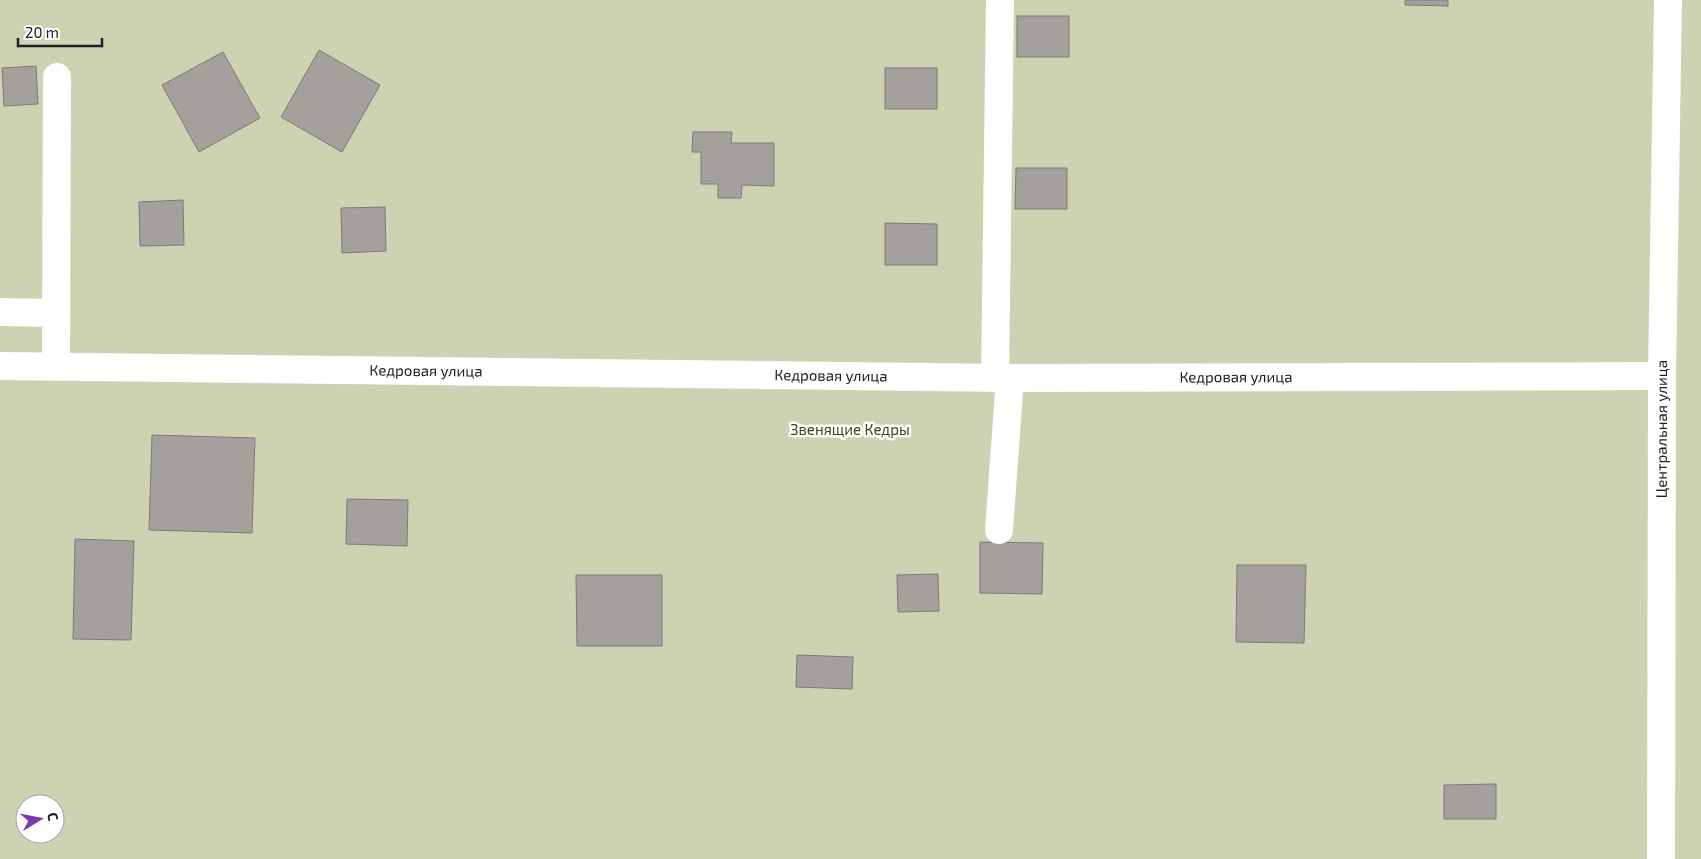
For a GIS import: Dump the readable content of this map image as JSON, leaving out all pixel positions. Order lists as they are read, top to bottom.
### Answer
{
  "streets": {
    "street": ["Кедровая улица", "Центральная улица"]
  },
  "crossings": [
    ["Кедровая улица", "Центральная улица"]
  ],
  "parks": ["Звенящие Кедры"],
  "scale_bar": "20 m",
  "north": "right"
}
